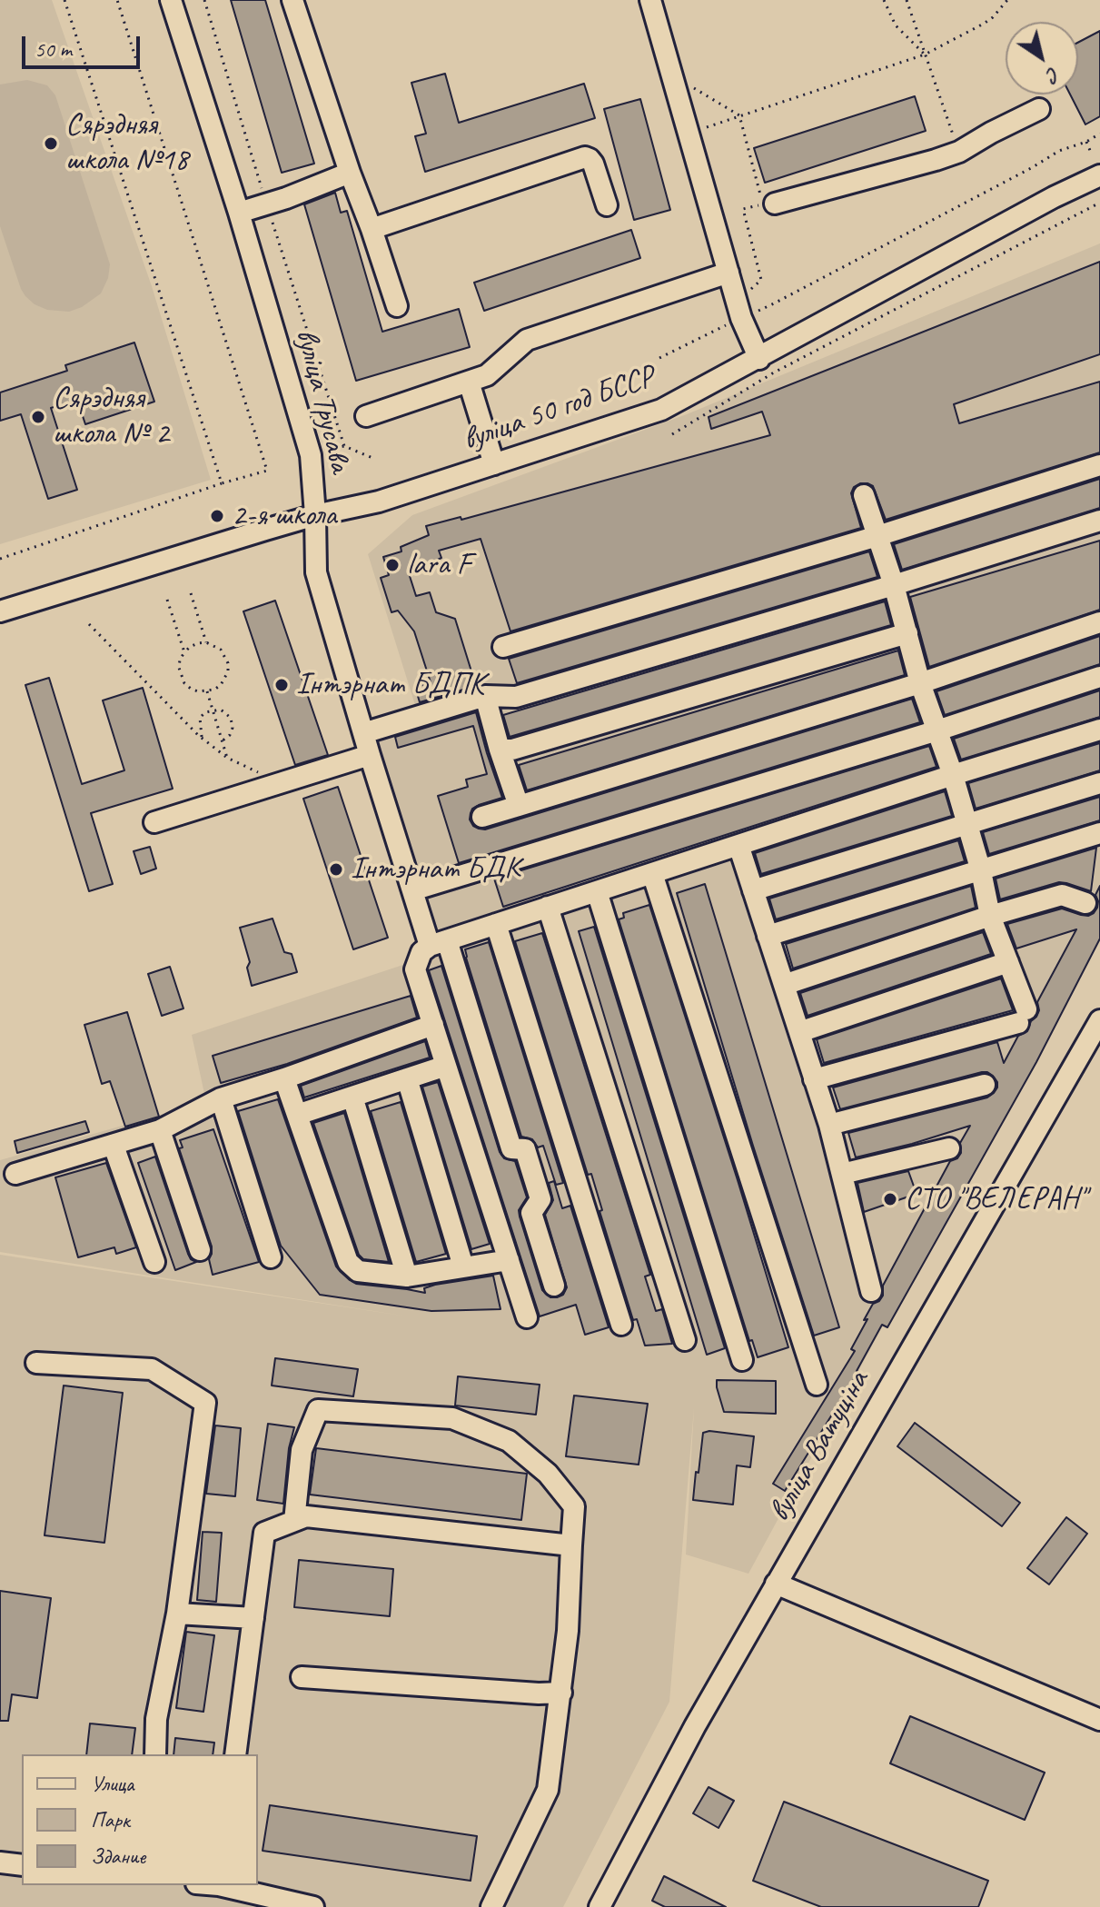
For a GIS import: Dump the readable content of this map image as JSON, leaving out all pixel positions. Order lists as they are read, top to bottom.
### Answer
{
  "streets": {
    "street": ["вуліца Трусава", "вуліца 50 год БССР", "вуліца Ватуціна"]
  },
  "crossings": [
    ["вуліца Трусава", "вуліца 50 год БССР"]
  ],
  "places": [
    "Сярэдняя школа №18",
    "Сярэдняя школа № 2",
    "2-я школа",
    "lara F",
    "Інтэрнат БДПК",
    "Інтэрнат БДК",
    "СТО \"ВЕЛЕРАН\""
  ],
  "legend": ["Улица", "Парк", "Здание"],
  "scale_bar": "50 m",
  "north": "bottom right"
}
